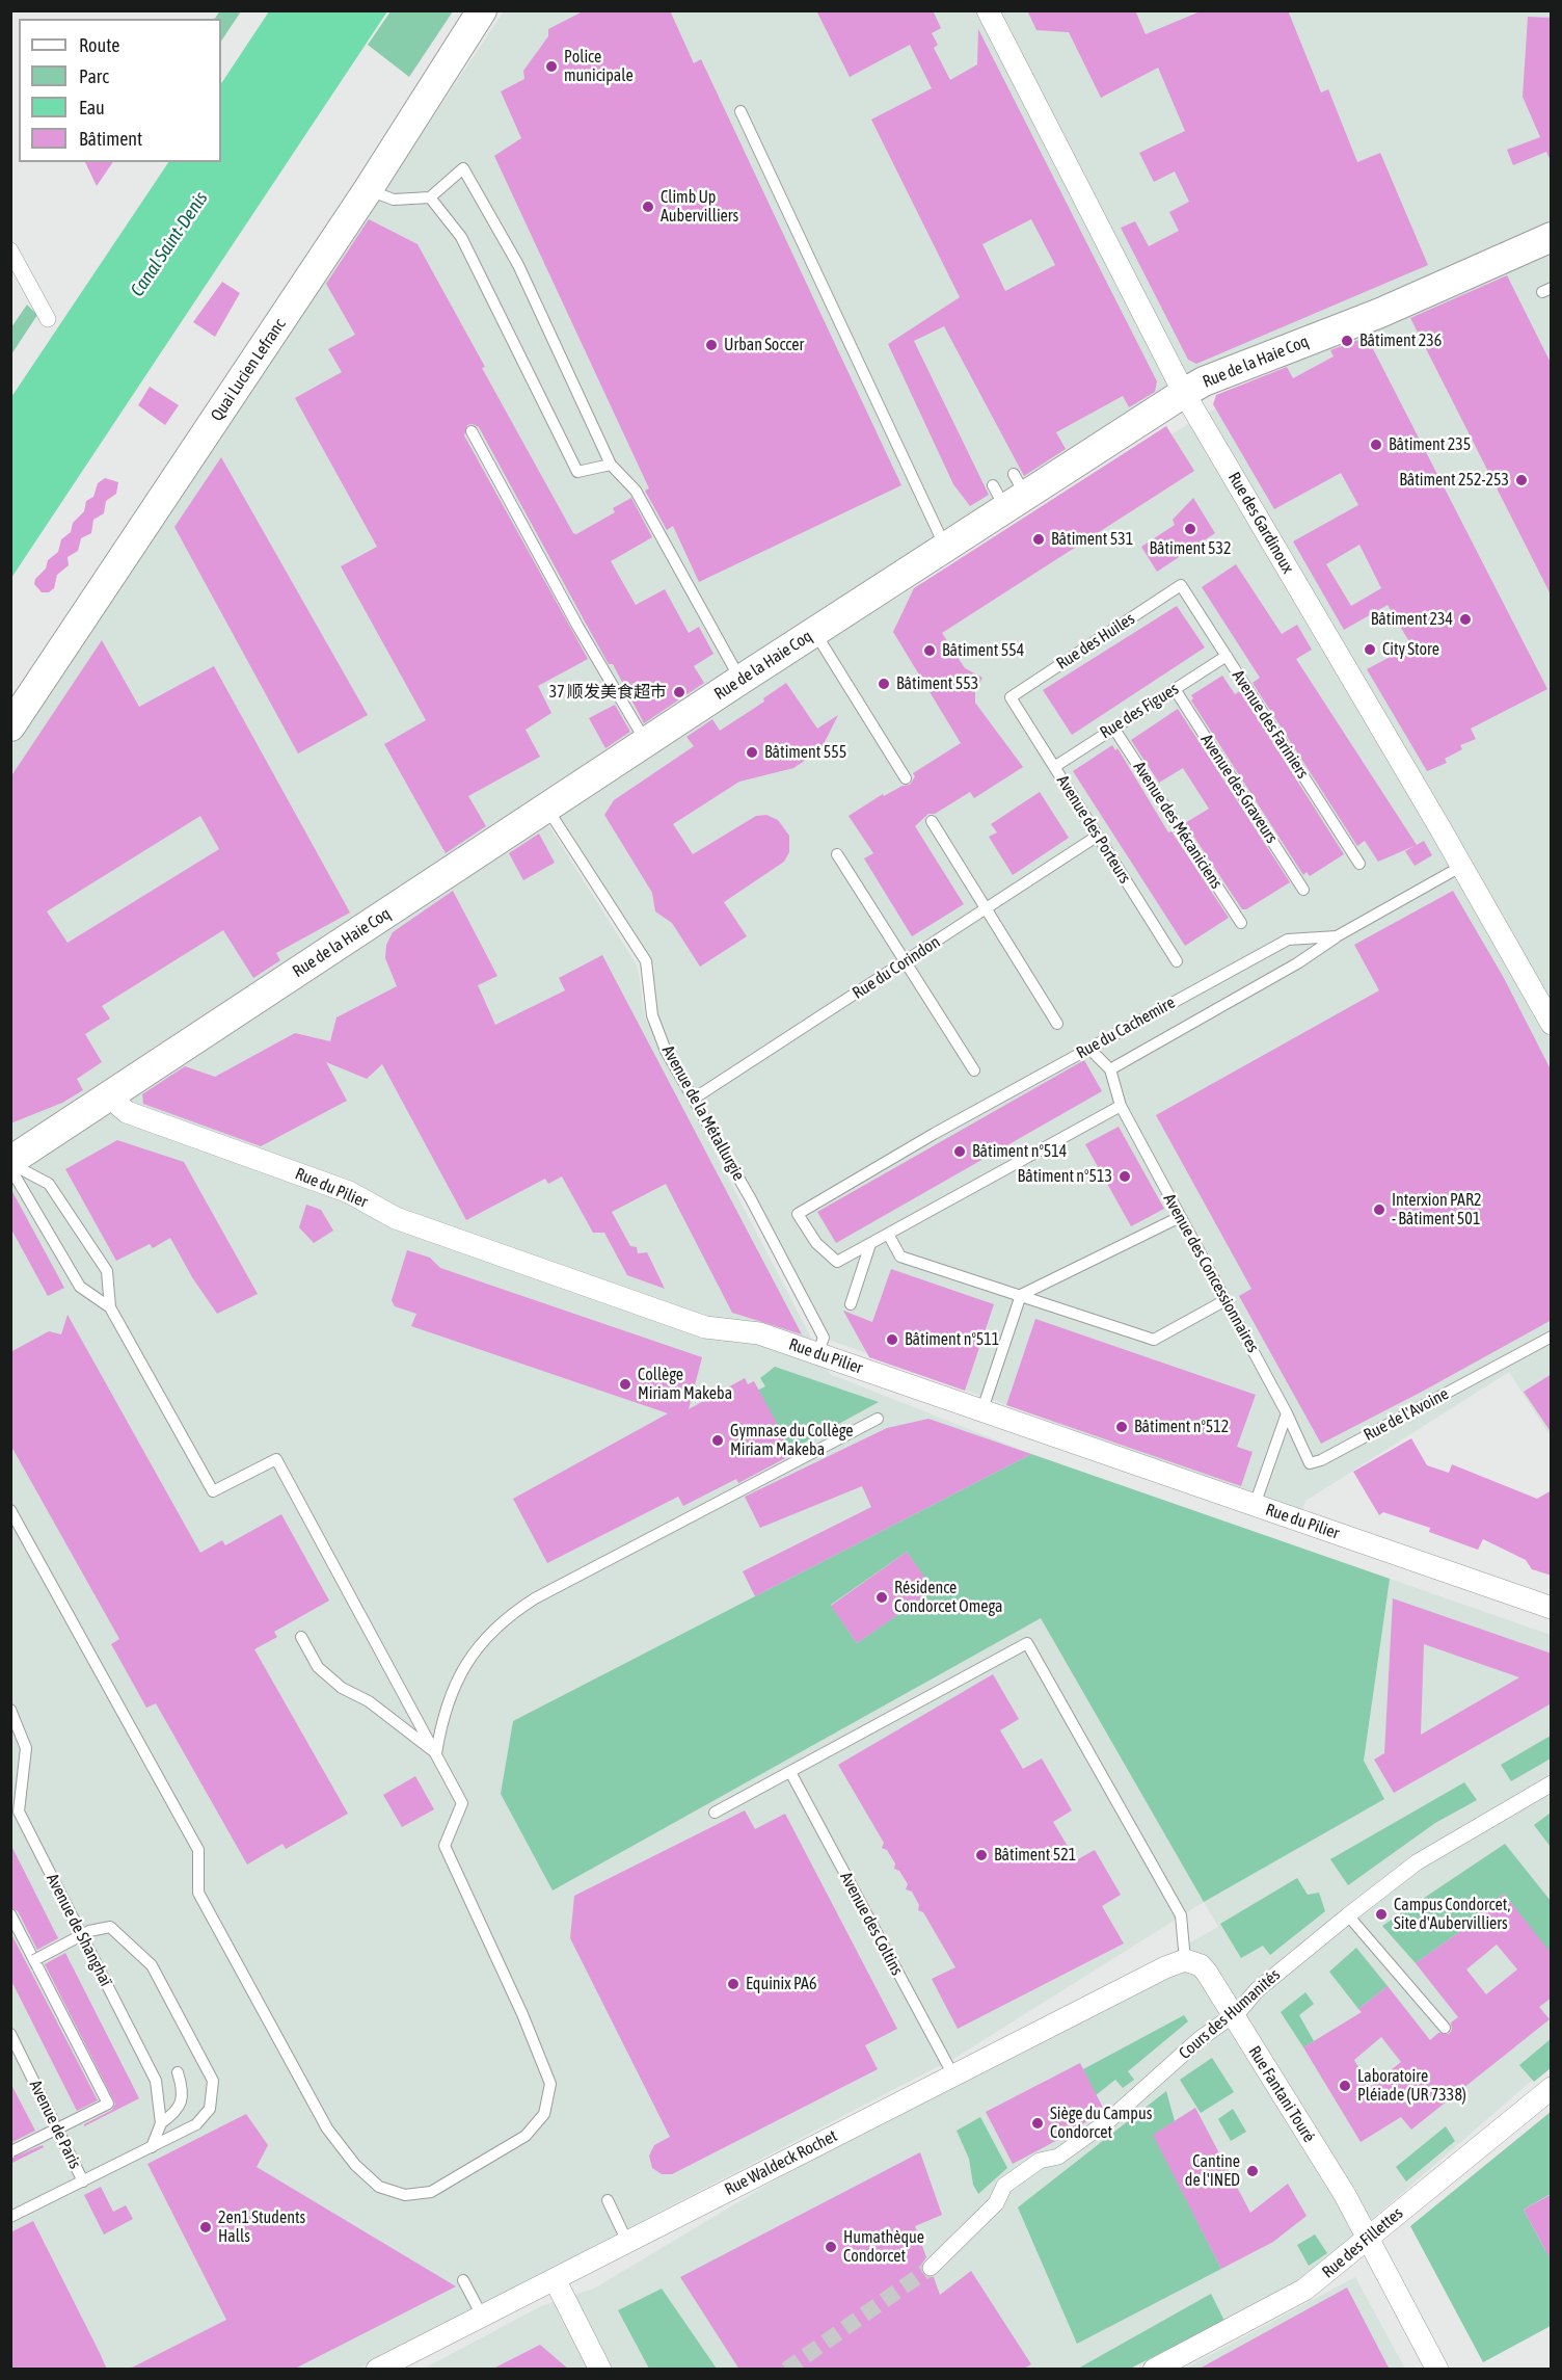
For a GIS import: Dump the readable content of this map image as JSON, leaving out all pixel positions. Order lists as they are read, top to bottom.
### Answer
{
  "streets": {
    "main road": ["Rue de la Haie Coq", "Quai Lucien Lefranc"],
    "street": [
      "Rue des Gardinoux",
      "Rue du Pilier",
      "Cours des Humanités",
      "Rue Fantani Touré",
      "Rue Waldeck Rochet",
      "Rue des Fillettes"
    ],
    "lane": [
      "Rue des Huiles",
      "Rue des Figues",
      "Avenue des Fariniers",
      "Avenue des Graveurs",
      "Avenue des Mécaniciens",
      "Avenue des Porteurs",
      "Rue du Corindon",
      "Rue du Cachemire",
      "Avenue de la Métallurgie",
      "Avenue des Concessionnaires",
      "Rue de l'Avoine",
      "Avenue des Coltins",
      "Avenue de Shanghaï",
      "Avenue de Paris"
    ]
  },
  "crossings": [
    ["Rue de la Haie Coq", "Rue des Gardinoux"],
    ["Rue de la Haie Coq", "Avenue de la Métallurgie"],
    ["Rue de la Haie Coq", "Rue du Pilier"],
    ["Rue des Gardinoux", "Rue du Cachemire"],
    ["Rue des Huiles", "Avenue des Fariniers"],
    ["Rue des Huiles", "Avenue des Porteurs"],
    ["Rue des Figues", "Avenue des Fariniers"],
    ["Rue des Figues", "Avenue des Graveurs"],
    ["Rue des Figues", "Avenue des Mécaniciens"],
    ["Rue des Figues", "Avenue des Porteurs"],
    ["Avenue des Porteurs", "Rue du Corindon"],
    ["Rue du Corindon", "Avenue de la Métallurgie"],
    ["Rue du Cachemire", "Avenue des Concessionnaires"],
    ["Avenue de la Métallurgie", "Rue du Pilier"],
    ["Avenue des Concessionnaires", "Rue de l'Avoine"],
    ["Avenue des Coltins", "Rue Waldeck Rochet"],
    ["Cours des Humanités", "Rue Fantani Touré"],
    ["Rue Fantani Touré", "Rue Waldeck Rochet"],
    ["Rue Fantani Touré", "Rue des Fillettes"]
  ],
  "water": ["Canal Saint-Denis"],
  "places": [
    "Police municipale",
    "Climb Up Aubervilliers",
    "Bâtiment 236",
    "Urban Soccer",
    "Bâtiment 235",
    "Bâtiment 252-253",
    "Bâtiment 532",
    "Bâtiment 531",
    "Bâtiment 234",
    "City Store",
    "Bâtiment 554",
    "Bâtiment 553",
    "37 顺发美食超市",
    "Bâtiment 555",
    "Bâtiment n°514",
    "Bâtiment n°513",
    "Interxion PAR2 - Bâtiment 501",
    "Bâtiment n°511",
    "Collège Miriam Makeba",
    "Bâtiment n°512",
    "Gymnase du Collège Miriam Makeba",
    "Résidence Condorcet Omega",
    "Bâtiment 521",
    "Campus Condorcet, Site d'Aubervilliers",
    "Equinix PA6",
    "Laboratoire Pléiade (UR 7338)",
    "Siège du Campus Condorcet",
    "Cantine de l'INED",
    "2en1 Students Halls",
    "Humathèque Condorcet"
  ],
  "legend": [
    "Route",
    "Parc",
    "Eau",
    "Bâtiment"
  ]
}
